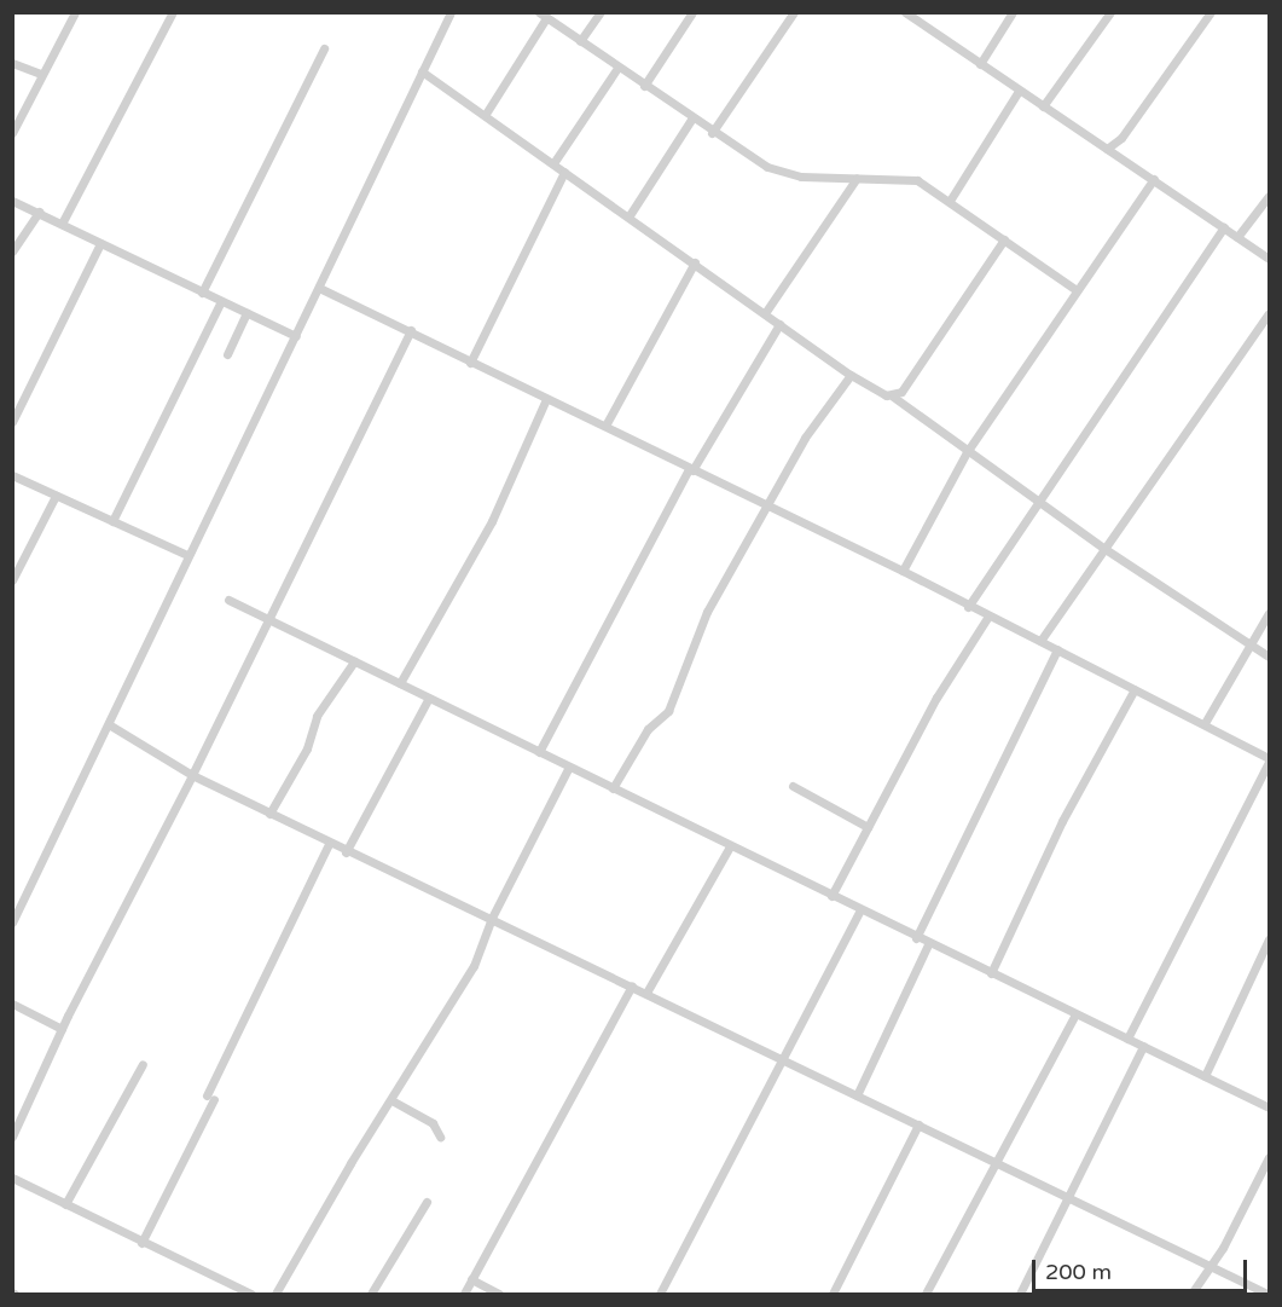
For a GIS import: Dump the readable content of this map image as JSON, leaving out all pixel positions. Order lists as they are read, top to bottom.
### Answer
{
  "scale_bar": "200 m"
}
